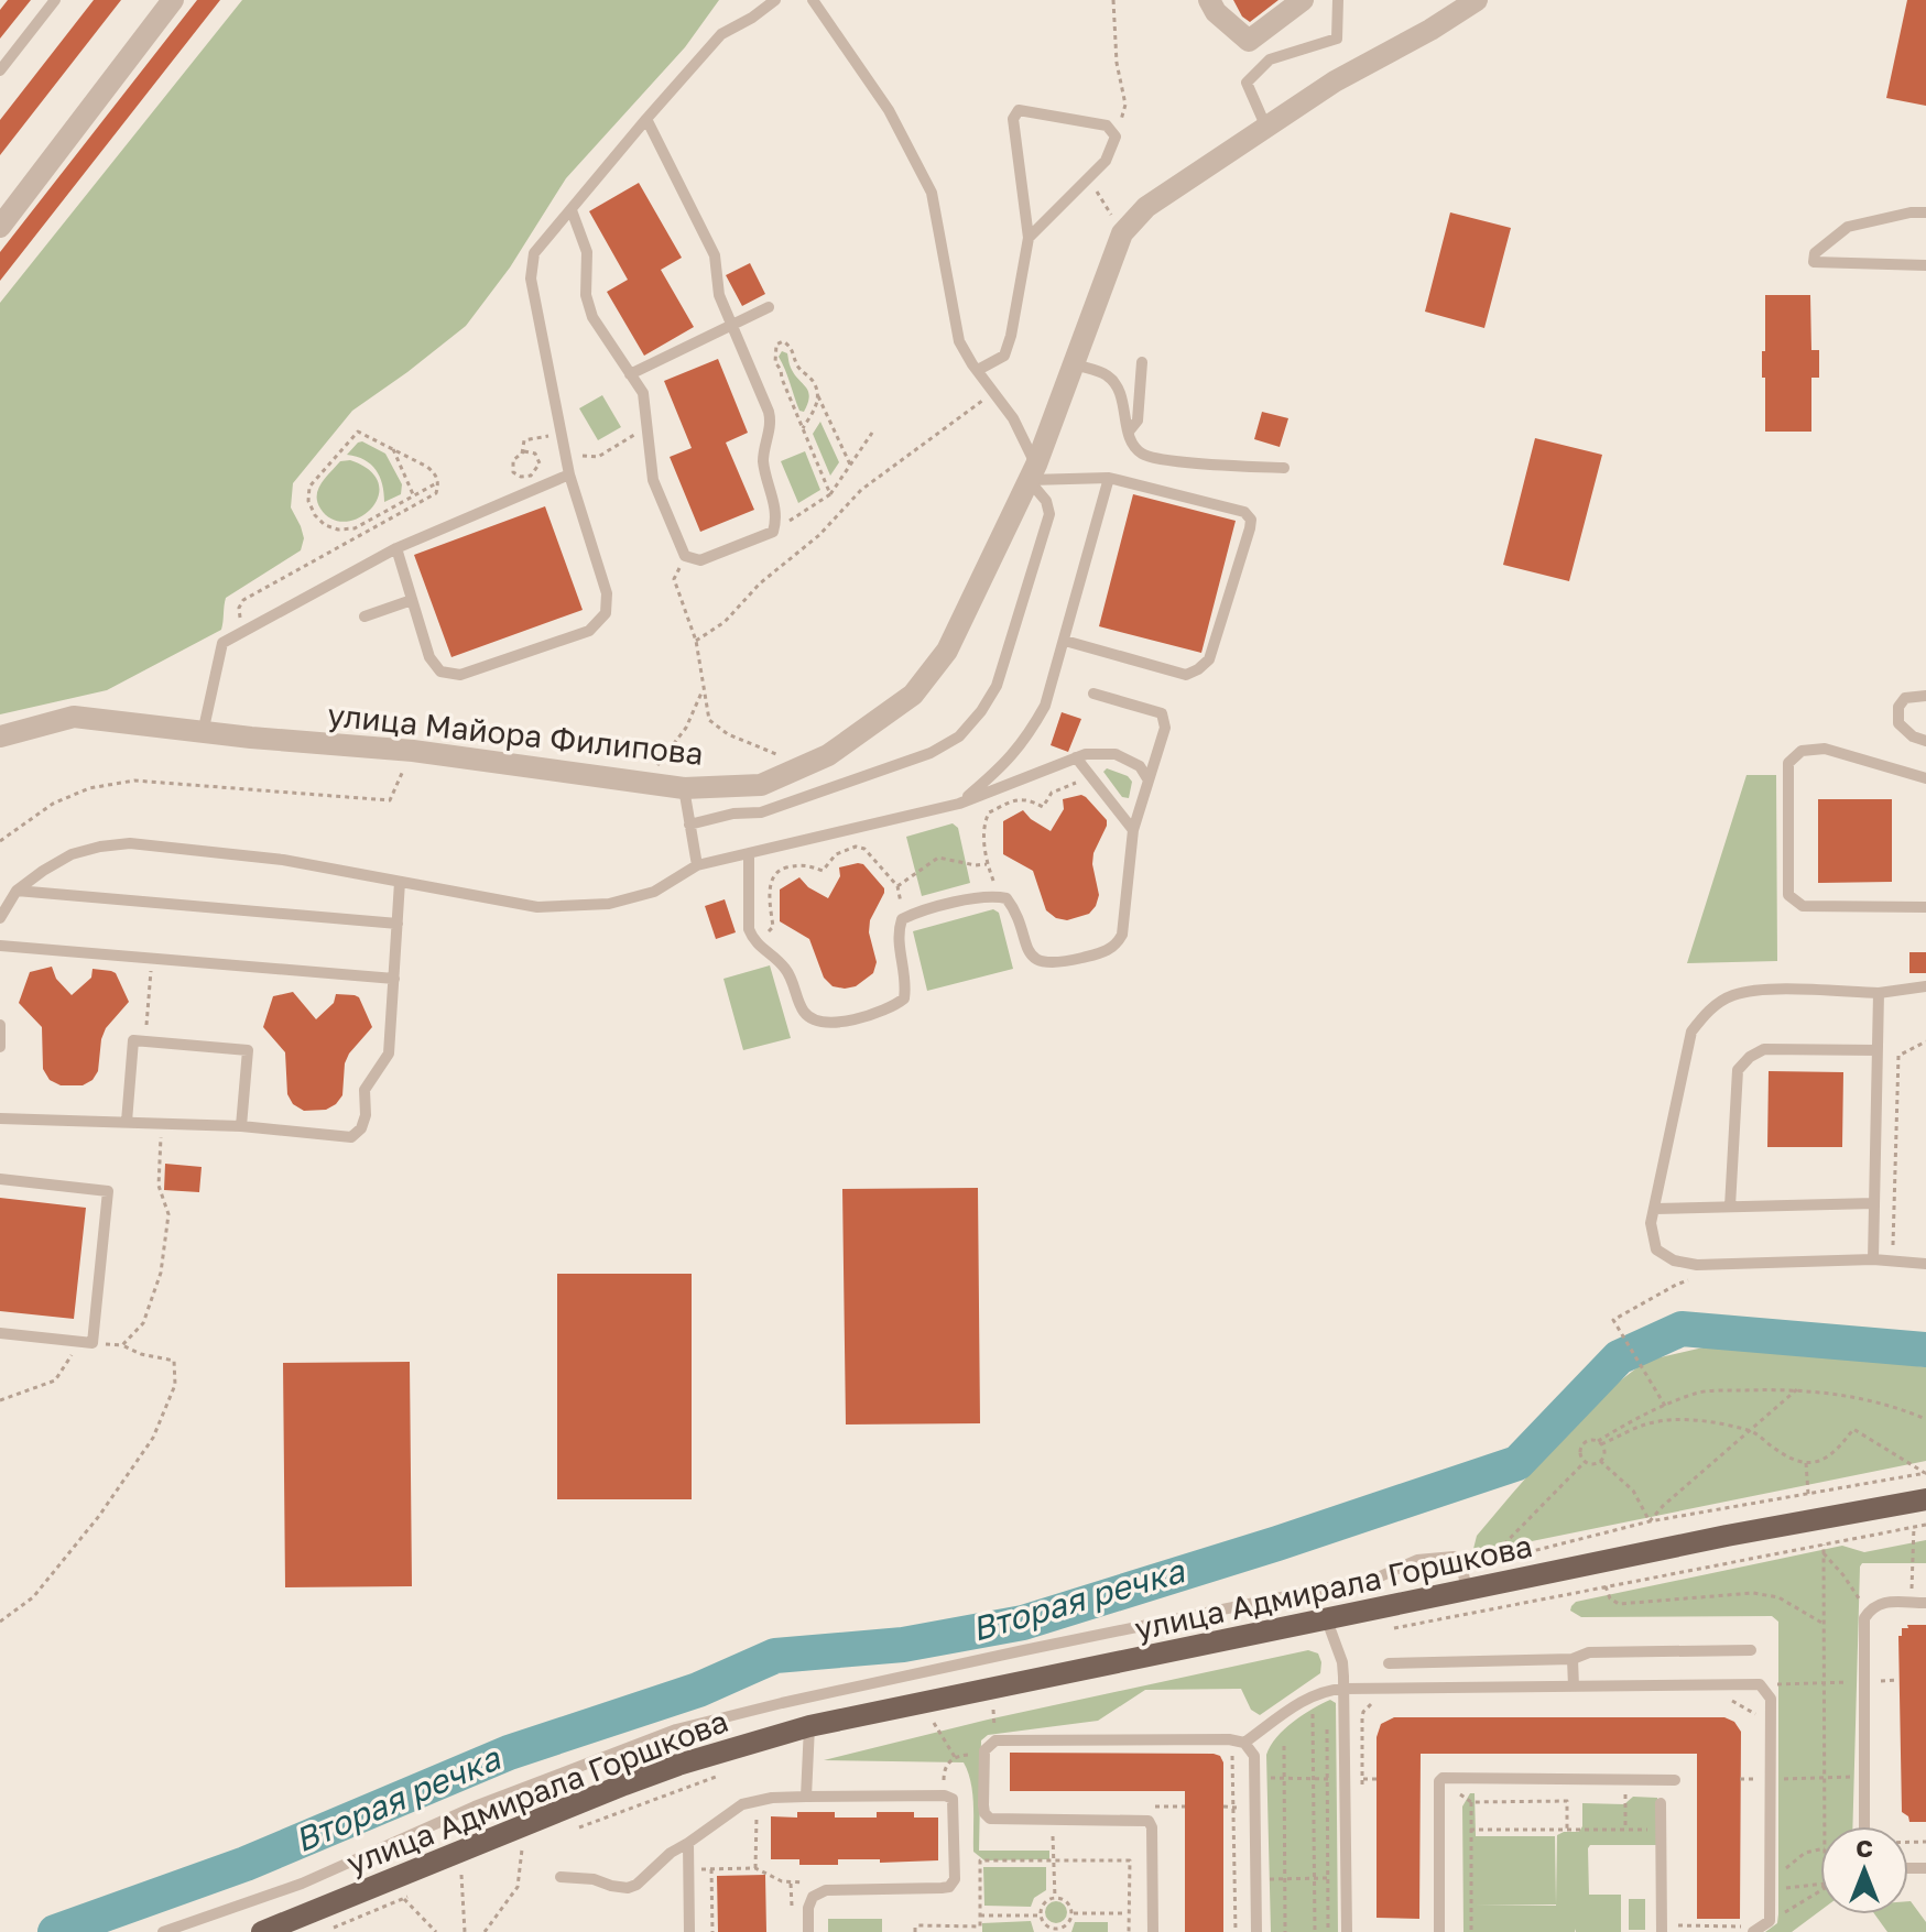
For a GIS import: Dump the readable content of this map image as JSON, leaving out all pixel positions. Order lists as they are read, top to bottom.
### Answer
{
  "streets": {
    "main road": ["улица Адмирала Горшкова"],
    "street": ["улица Майора Филипова"]
  },
  "water": ["Вторая речка"],
  "north": "top"
}
